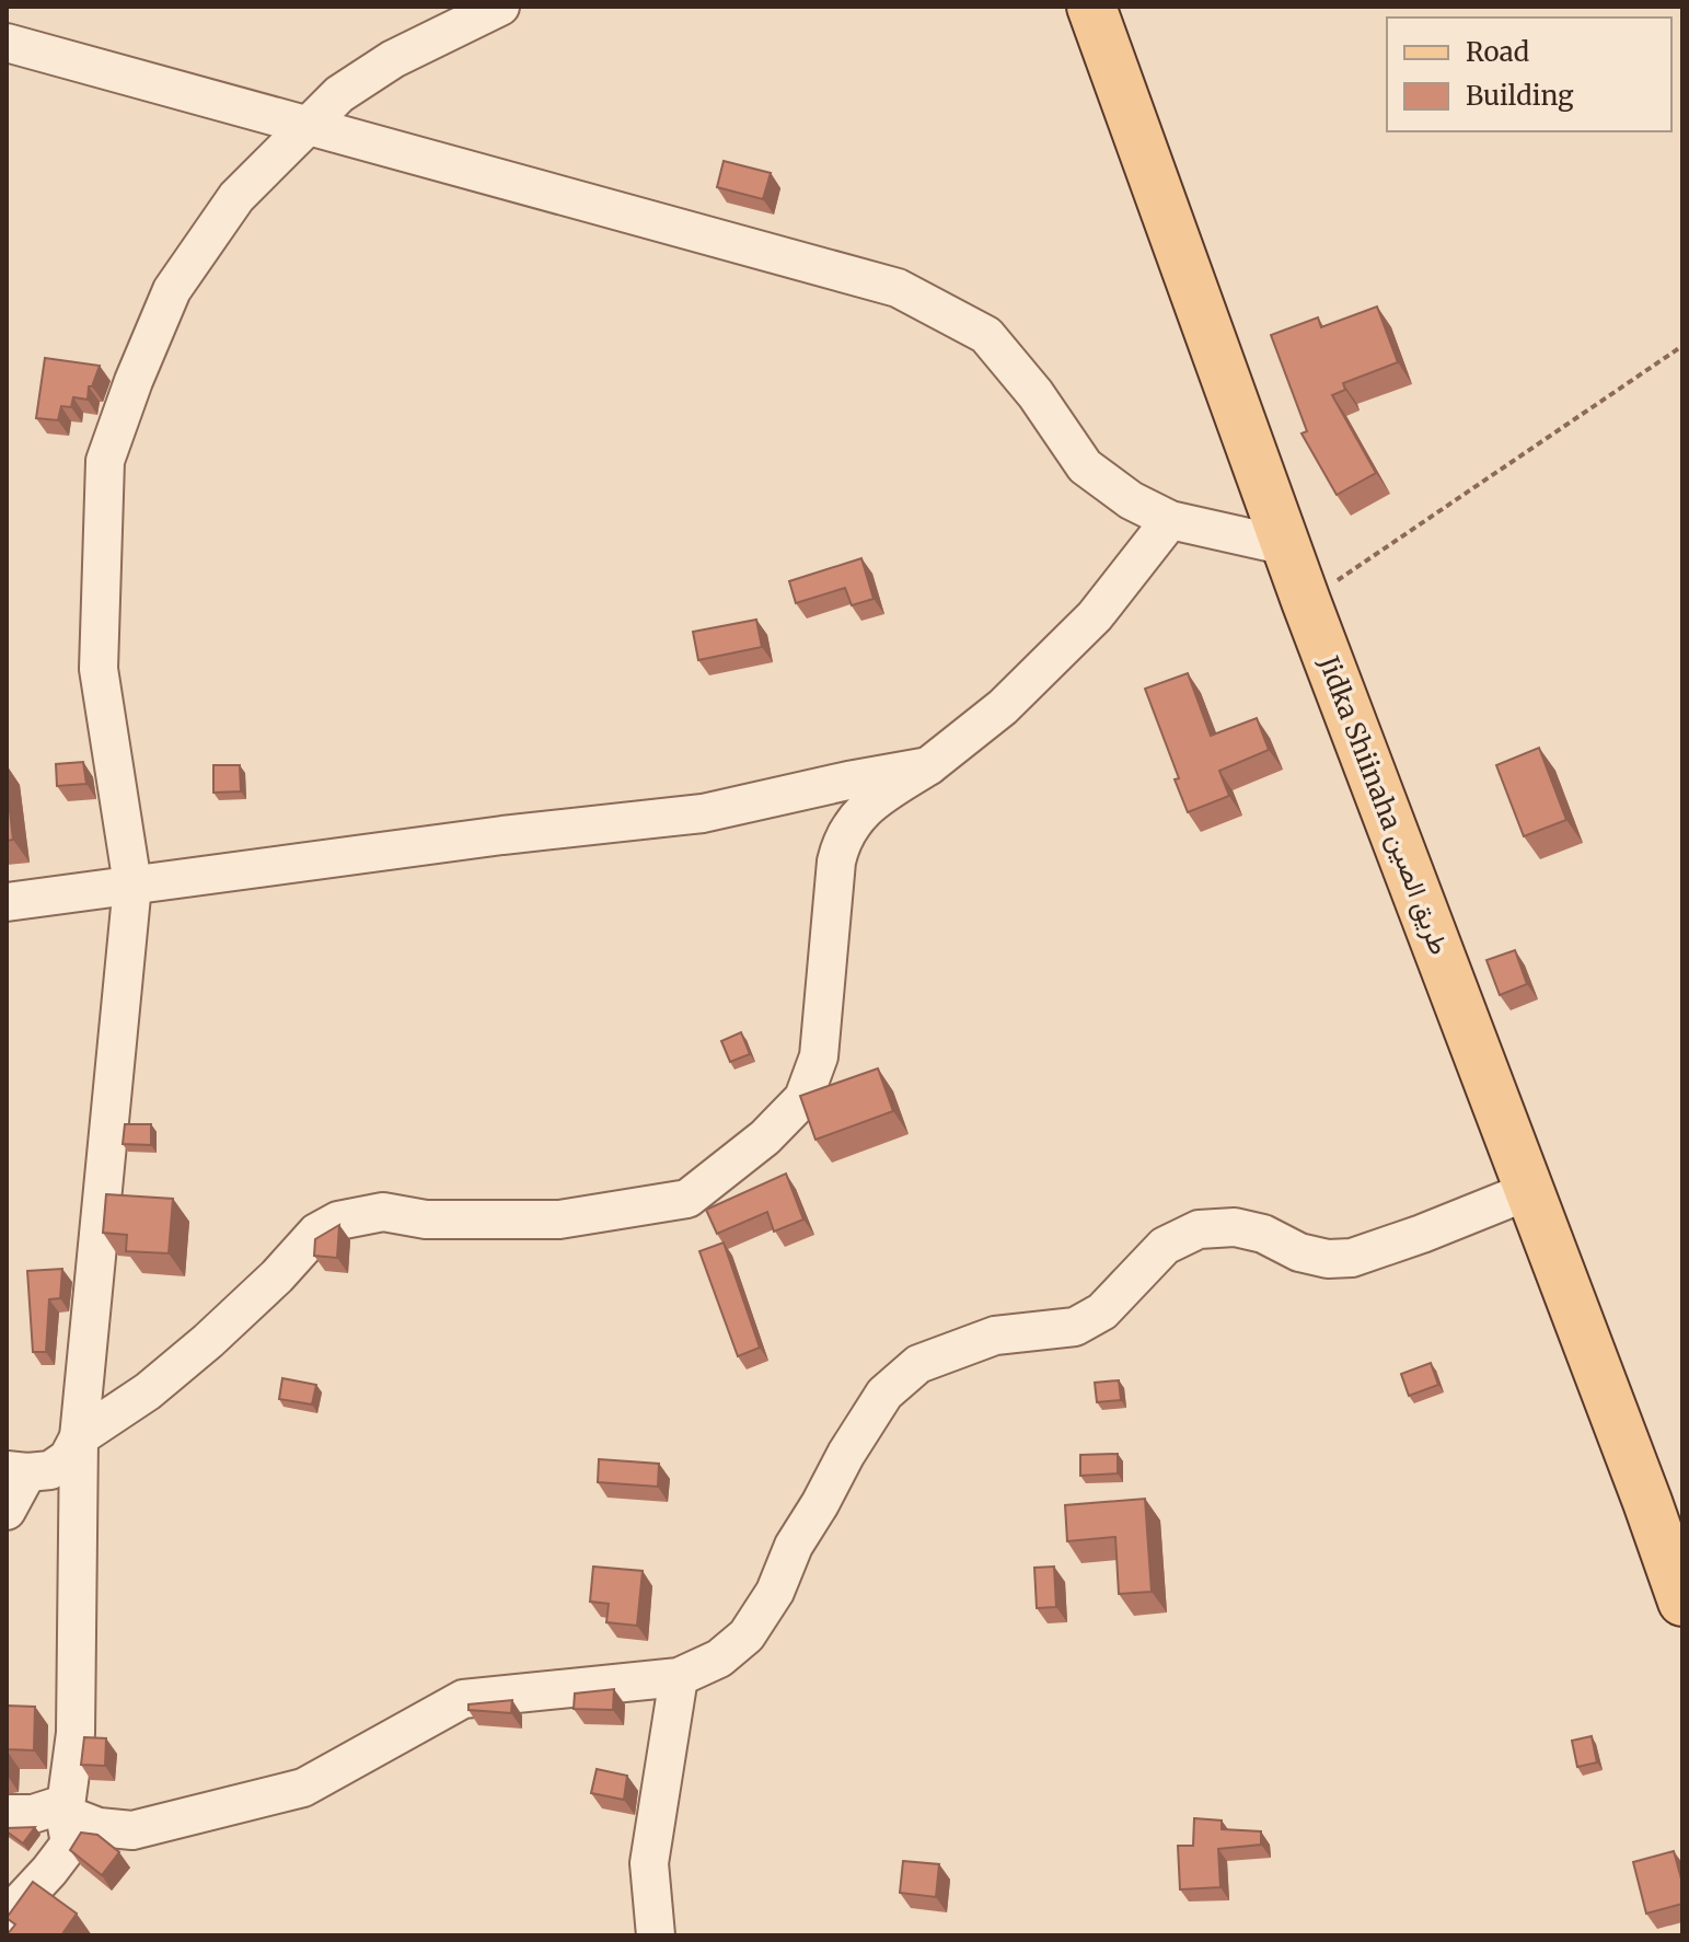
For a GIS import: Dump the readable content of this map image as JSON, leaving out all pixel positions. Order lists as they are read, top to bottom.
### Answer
{
  "streets": {
    "main road": ["Jidka Shiinaha طريق الصين"]
  },
  "legend": ["Road", "Building"]
}
